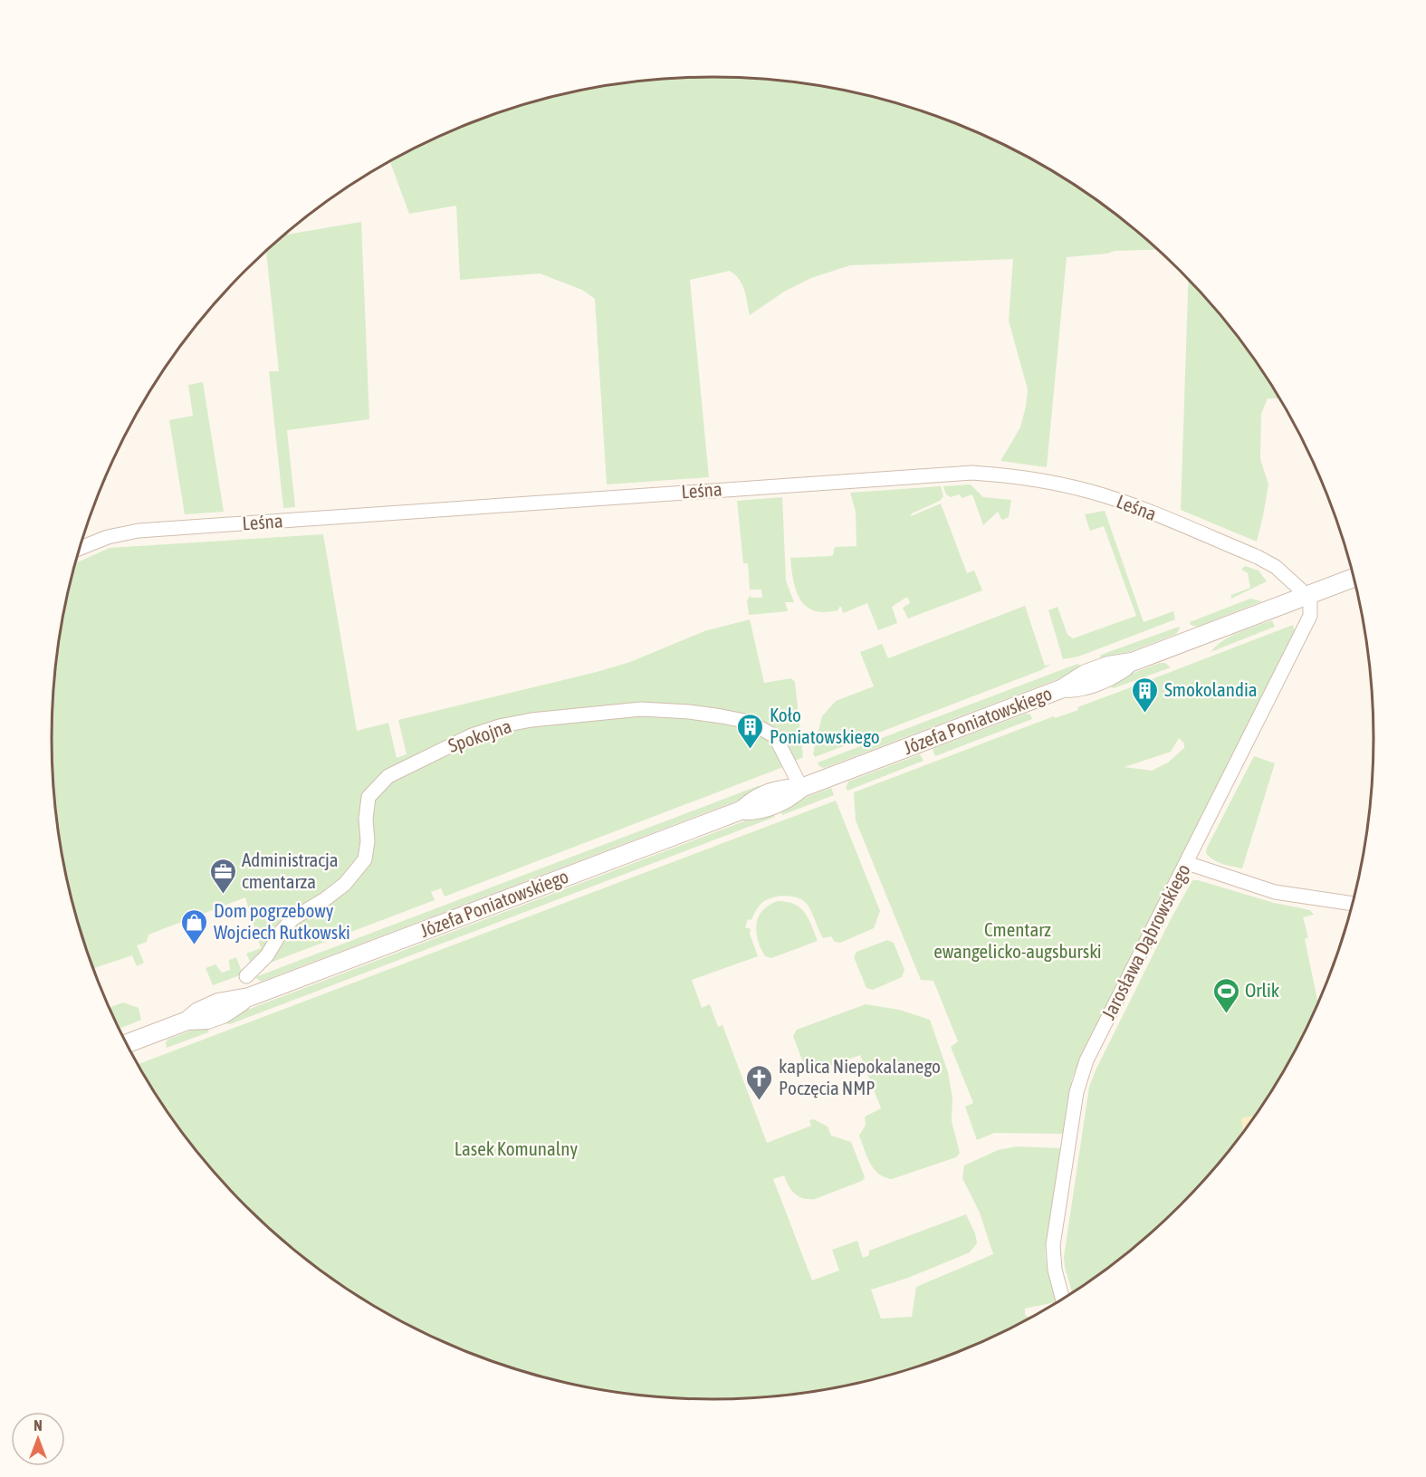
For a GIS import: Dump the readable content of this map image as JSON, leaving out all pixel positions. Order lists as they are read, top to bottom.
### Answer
{
  "streets": {
    "street": [
      "Leśna",
      "Józefa Poniatowskiego",
      "Spokojna",
      "Jarosława Dąbrowskiego"
    ]
  },
  "crossings": [
    ["Leśna", "Józefa Poniatowskiego"],
    ["Leśna", "Jarosława Dąbrowskiego"],
    ["Józefa Poniatowskiego", "Spokojna"],
    ["Józefa Poniatowskiego", "Jarosława Dąbrowskiego"]
  ],
  "parks": ["Cmentarz ewangelicko-augsburski", "Lasek Komunalny"],
  "places": {
    "building": ["Smokolandia", "Koło Poniatowskiego"],
    "office": ["Administracja cmentarza"],
    "shop": ["Dom pogrzebowy Wojciech Rutkowski"],
    "sports": ["Orlik"],
    "church": ["kaplica Niepokalanego Poczęcia NMP"]
  },
  "north": "top"
}
